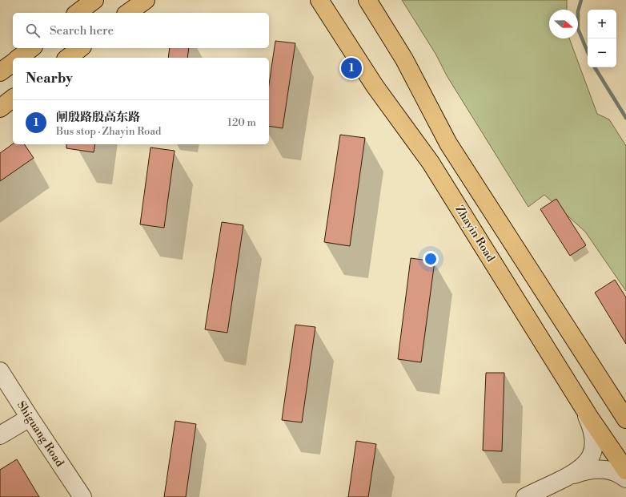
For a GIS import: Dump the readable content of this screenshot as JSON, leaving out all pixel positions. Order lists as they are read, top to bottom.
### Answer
{
  "streets": {
    "main road": ["Zhayin Road"],
    "street": ["Shiguang Road"]
  },
  "north": "right",
  "page": {
    "map_buttons": ["+", "−"],
    "search": "Search here",
    "pins": "1",
    "heading": "Nearby",
    "list": [
      {
        "mark": "1",
        "name": "闸殷路殷高东路",
        "note": "Bus stop · Zhayin Road",
        "value": "120 m"
      }
    ]
  }
}
